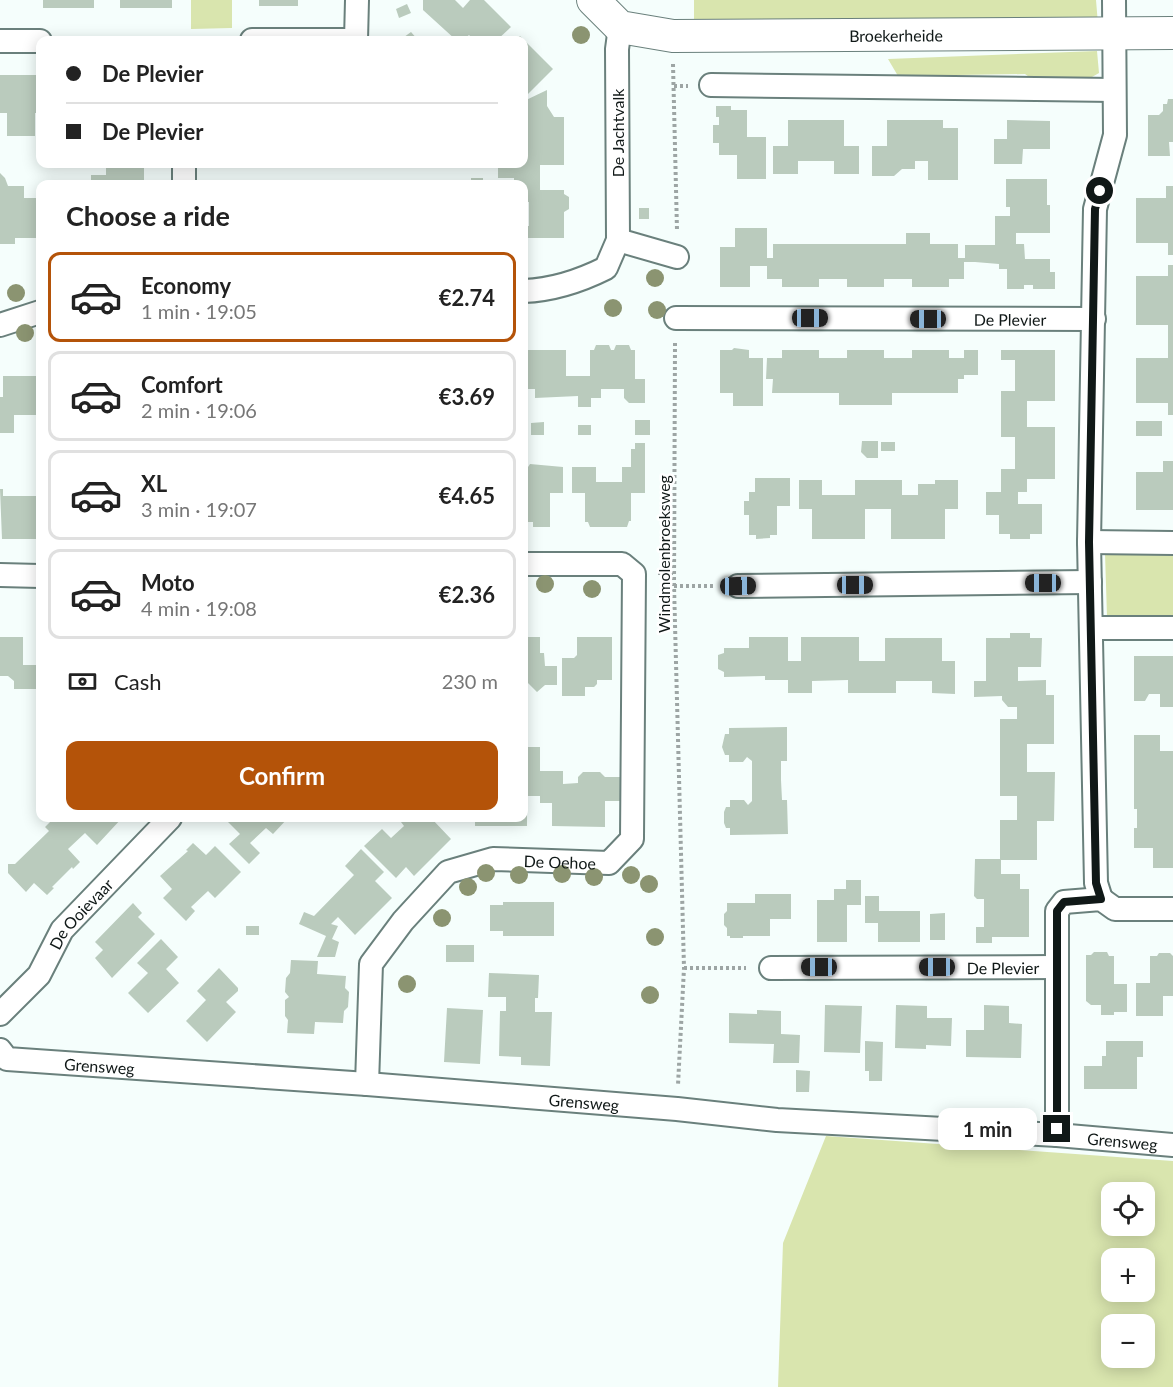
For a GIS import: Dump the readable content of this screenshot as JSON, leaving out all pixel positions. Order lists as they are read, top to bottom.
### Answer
{
  "streets": {
    "street": [
      "Broekerheide",
      "De Jachtvalk",
      "De Plevier",
      "De Oehoe",
      "De Ooievaar",
      "Grensweg"
    ],
    "path": ["Windmolenbroeksweg"]
  },
  "crossings": [
    ["Broekerheide", "De Jachtvalk"],
    ["De Plevier", "Windmolenbroeksweg"],
    ["De Plevier", "Grensweg"],
    ["Windmolenbroeksweg", "Grensweg"],
    ["De Oehoe", "Grensweg"]
  ],
  "page": {
    "banner": ["De Plevier", "De Plevier"],
    "heading": "Choose a ride",
    "list": [
      {
        "name": "Economy",
        "note": "1 min · 19:05",
        "value": "€2.74"
      },
      {
        "name": "Comfort",
        "note": "2 min · 19:06",
        "value": "€3.69"
      },
      {
        "name": "XL",
        "note": "3 min · 19:07",
        "value": "€4.65"
      },
      {
        "name": "Moto",
        "note": "4 min · 19:08",
        "value": "€2.36"
      }
    ],
    "pay": ["Cash", "230 m"],
    "buttons": "Confirm",
    "bubble": "1 min",
    "map_buttons": ["+", "−"]
  }
}
